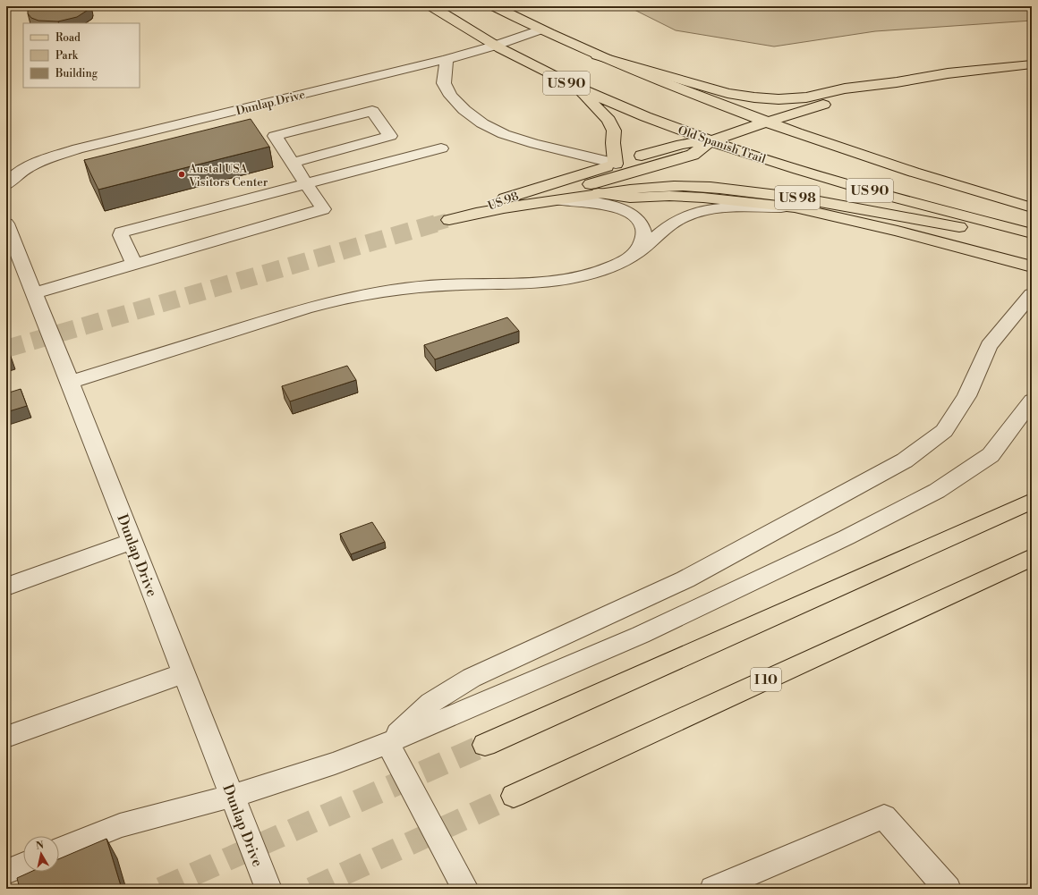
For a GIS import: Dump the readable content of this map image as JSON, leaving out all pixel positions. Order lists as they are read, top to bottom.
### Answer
{
  "streets": {
    "main road": [
      "US 90",
      "Old Spanish Trail",
      "US 98",
      "I 10"
    ],
    "street": ["Dunlap Drive"]
  },
  "crossings": [
    ["US 90", "Dunlap Drive"],
    ["US 90", "US 98"],
    ["Dunlap Drive", "Old Spanish Trail"],
    ["Old Spanish Trail", "US 98"]
  ],
  "places": ["Austal USA Visitors Center"],
  "legend": ["Road", "Park", "Building"],
  "north": "top"
}
